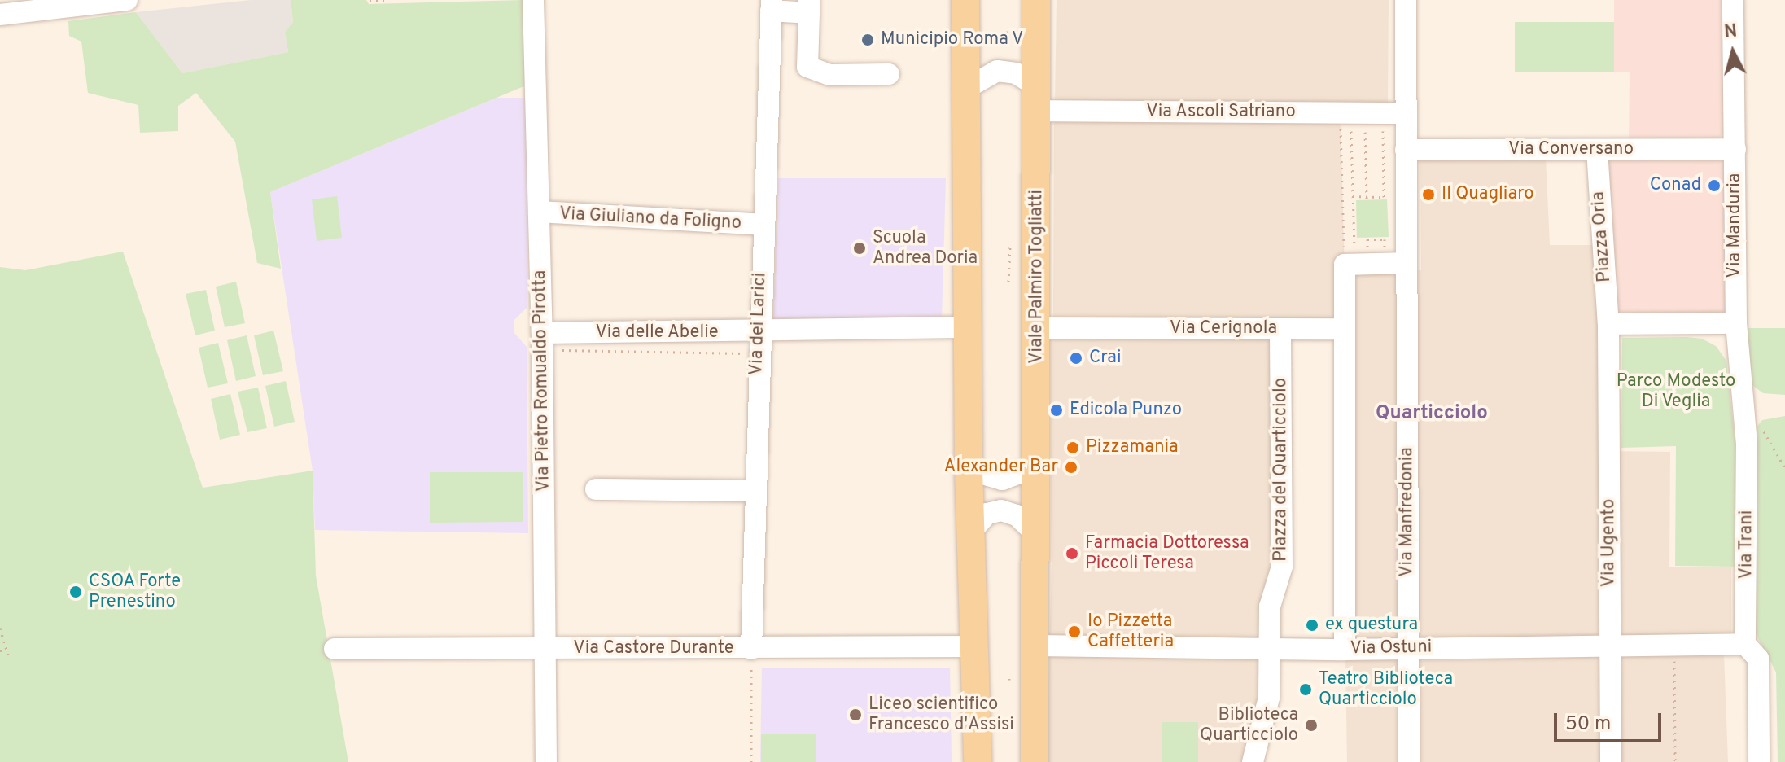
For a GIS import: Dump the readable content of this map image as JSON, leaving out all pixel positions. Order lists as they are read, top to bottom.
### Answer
{
  "streets": {
    "main road": ["Viale Palmiro Togliatti"],
    "street": [
      "Via Ascoli Satriano",
      "Via Conversano",
      "Via Giuliano da Foligno",
      "Via Manduria",
      "Piazza Oria",
      "Via dei Larici",
      "Via Cerignola",
      "Via delle Abelie",
      "Via Pietro Romualdo Pirotta",
      "Piazza del Quarticciolo",
      "Via Manfredonia",
      "Via Ugento",
      "Via Trani",
      "Via Ostuni",
      "Via Castore Durante"
    ]
  },
  "crossings": [
    ["Via Ascoli Satriano", "Viale Palmiro Togliatti"],
    ["Via Ascoli Satriano", "Via Manfredonia"],
    ["Via Conversano", "Via Manduria"],
    ["Via Conversano", "Piazza Oria"],
    ["Via Conversano", "Via Manfredonia"],
    ["Via Giuliano da Foligno", "Via dei Larici"],
    ["Via Giuliano da Foligno", "Via Pietro Romualdo Pirotta"],
    ["Via Manduria", "Via Trani"],
    ["Piazza Oria", "Via Ugento"],
    ["Viale Palmiro Togliatti", "Via Cerignola"],
    ["Viale Palmiro Togliatti", "Via Ostuni"],
    ["Via dei Larici", "Via delle Abelie"],
    ["Via dei Larici", "Via Castore Durante"],
    ["Via Cerignola", "Piazza del Quarticciolo"],
    ["Via delle Abelie", "Via Pietro Romualdo Pirotta"],
    ["Via Pietro Romualdo Pirotta", "Via Castore Durante"],
    ["Piazza del Quarticciolo", "Via Ostuni"],
    ["Via Manfredonia", "Via Ostuni"],
    ["Via Ugento", "Via Ostuni"],
    ["Via Trani", "Via Ostuni"]
  ],
  "districts": ["Quarticciolo"],
  "parks": ["Parco Modesto Di Veglia"],
  "places": [
    "Municipio Roma V",
    "Conad",
    "Il Quagliaro",
    "Scuola Andrea Doria",
    "Crai",
    "Edicola Punzo",
    "Pizzamania",
    "Alexander Bar",
    "Farmacia Dottoressa Piccoli Teresa",
    "CSOA Forte Prenestino",
    "ex questura",
    "Io Pizzetta Caffetteria",
    "Teatro Biblioteca Quarticciolo",
    "Liceo scientifico Francesco d'Assisi",
    "Biblioteca Quarticciolo"
  ],
  "scale_bar": "50 m",
  "north": "top"
}
